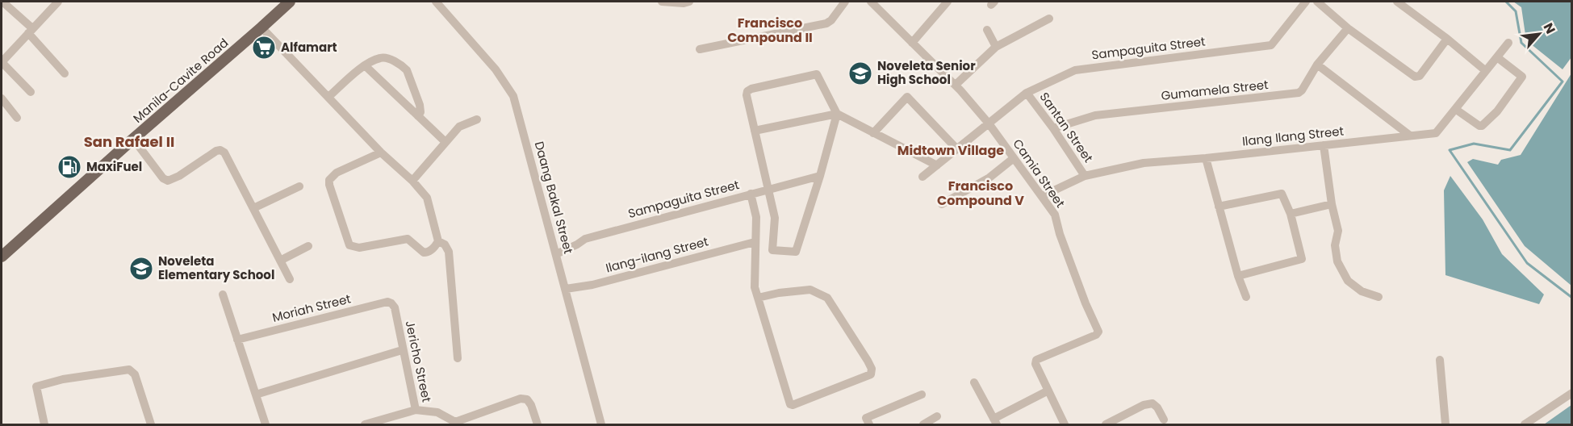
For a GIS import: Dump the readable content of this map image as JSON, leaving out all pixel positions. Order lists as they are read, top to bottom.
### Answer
{
  "streets": {
    "main road": ["Manila-Cavite Road"],
    "street": [
      "Sampaguita Street",
      "Gumamela Street",
      "Santan Street",
      "Ilang Ilang Street",
      "Camia Street",
      "Daang Bakal Street",
      "Ilang-ilang Street",
      "Moriah Street",
      "Jericho Street"
    ]
  },
  "crossings": [
    ["Sampaguita Street", "Santan Street"],
    ["Sampaguita Street", "Camia Street"],
    ["Sampaguita Street", "Daang Bakal Street"],
    ["Gumamela Street", "Santan Street"],
    ["Santan Street", "Ilang Ilang Street"],
    ["Ilang Ilang Street", "Camia Street"],
    ["Daang Bakal Street", "Ilang-ilang Street"],
    ["Moriah Street", "Jericho Street"]
  ],
  "districts": [
    "Francisco Compound II",
    "San Rafael II",
    "Midtown Village",
    "Francisco Compound V"
  ],
  "places": {
    "supermarket": ["Alfamart"],
    "school or university": ["Noveleta Senior High School", "Noveleta Elementary School"],
    "fuel station": ["MaxiFuel"]
  },
  "north": "top right"
}
